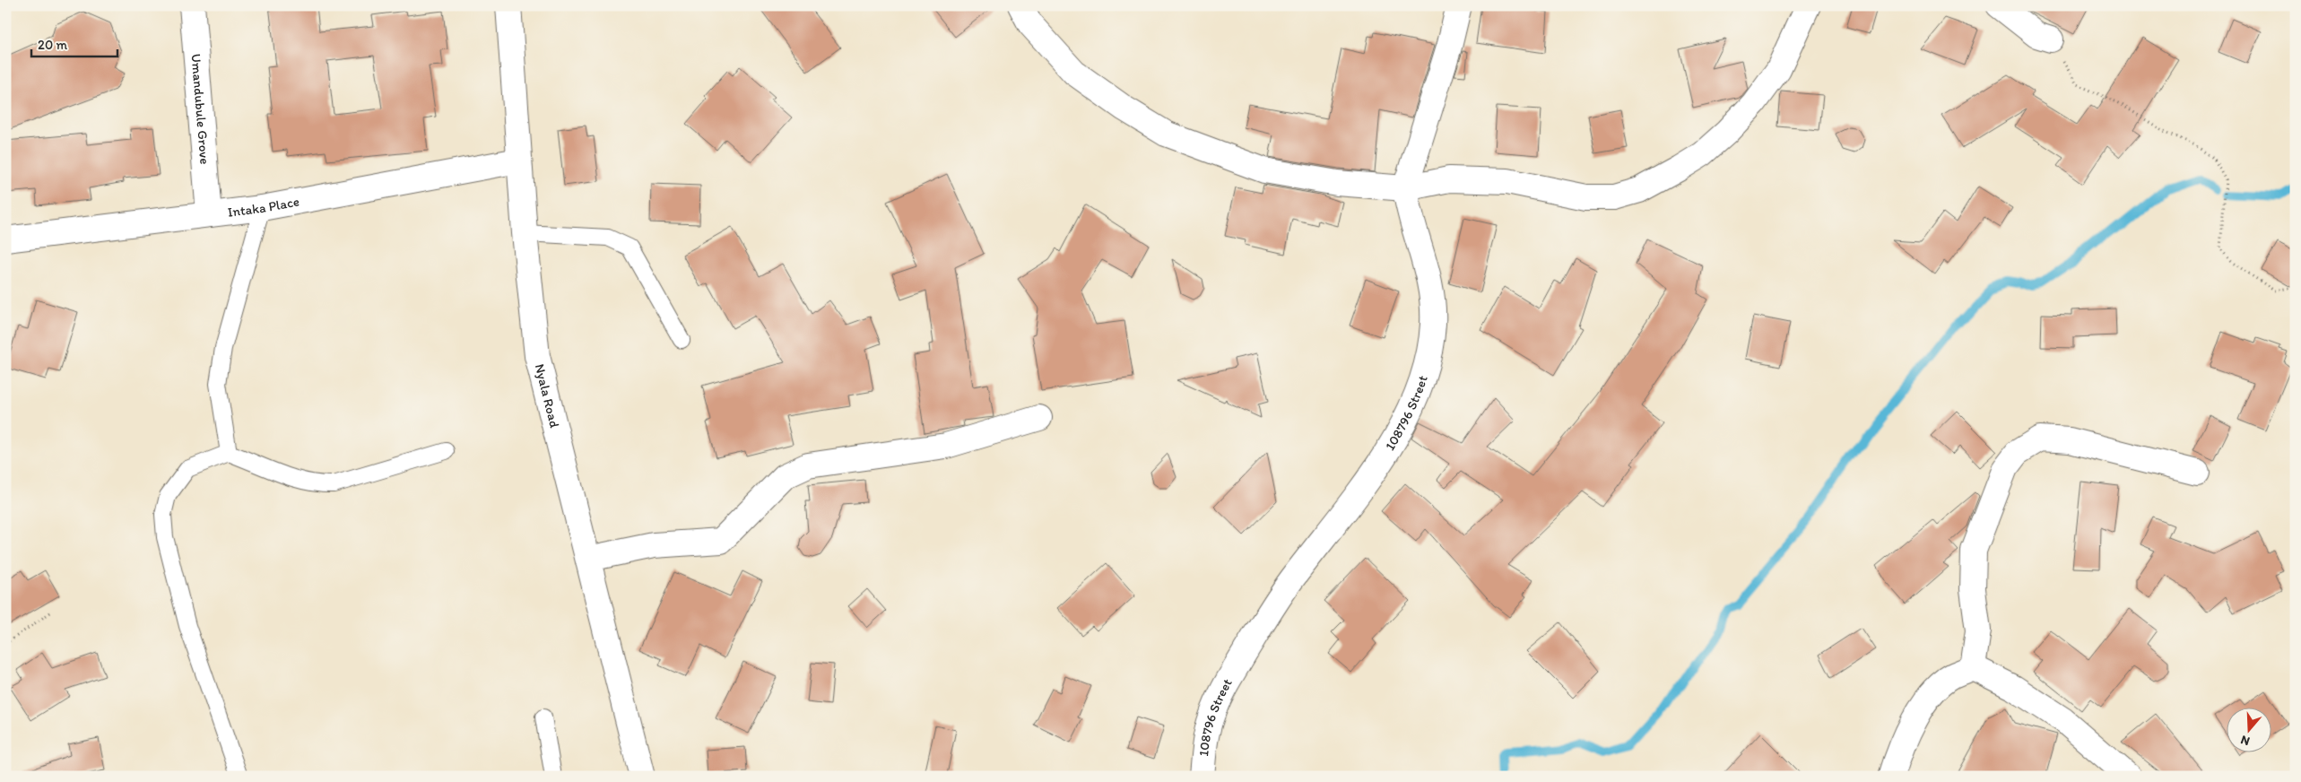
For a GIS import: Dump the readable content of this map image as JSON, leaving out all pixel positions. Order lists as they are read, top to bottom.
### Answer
{
  "streets": {
    "street": [
      "Umandubule Grove",
      "Intaka Place",
      "Nyala Road",
      "108796 Street"
    ]
  },
  "crossings": [
    ["Umandubule Grove", "Intaka Place"],
    ["Intaka Place", "Nyala Road"]
  ],
  "scale_bar": "20 m",
  "north": "bottom"
}
